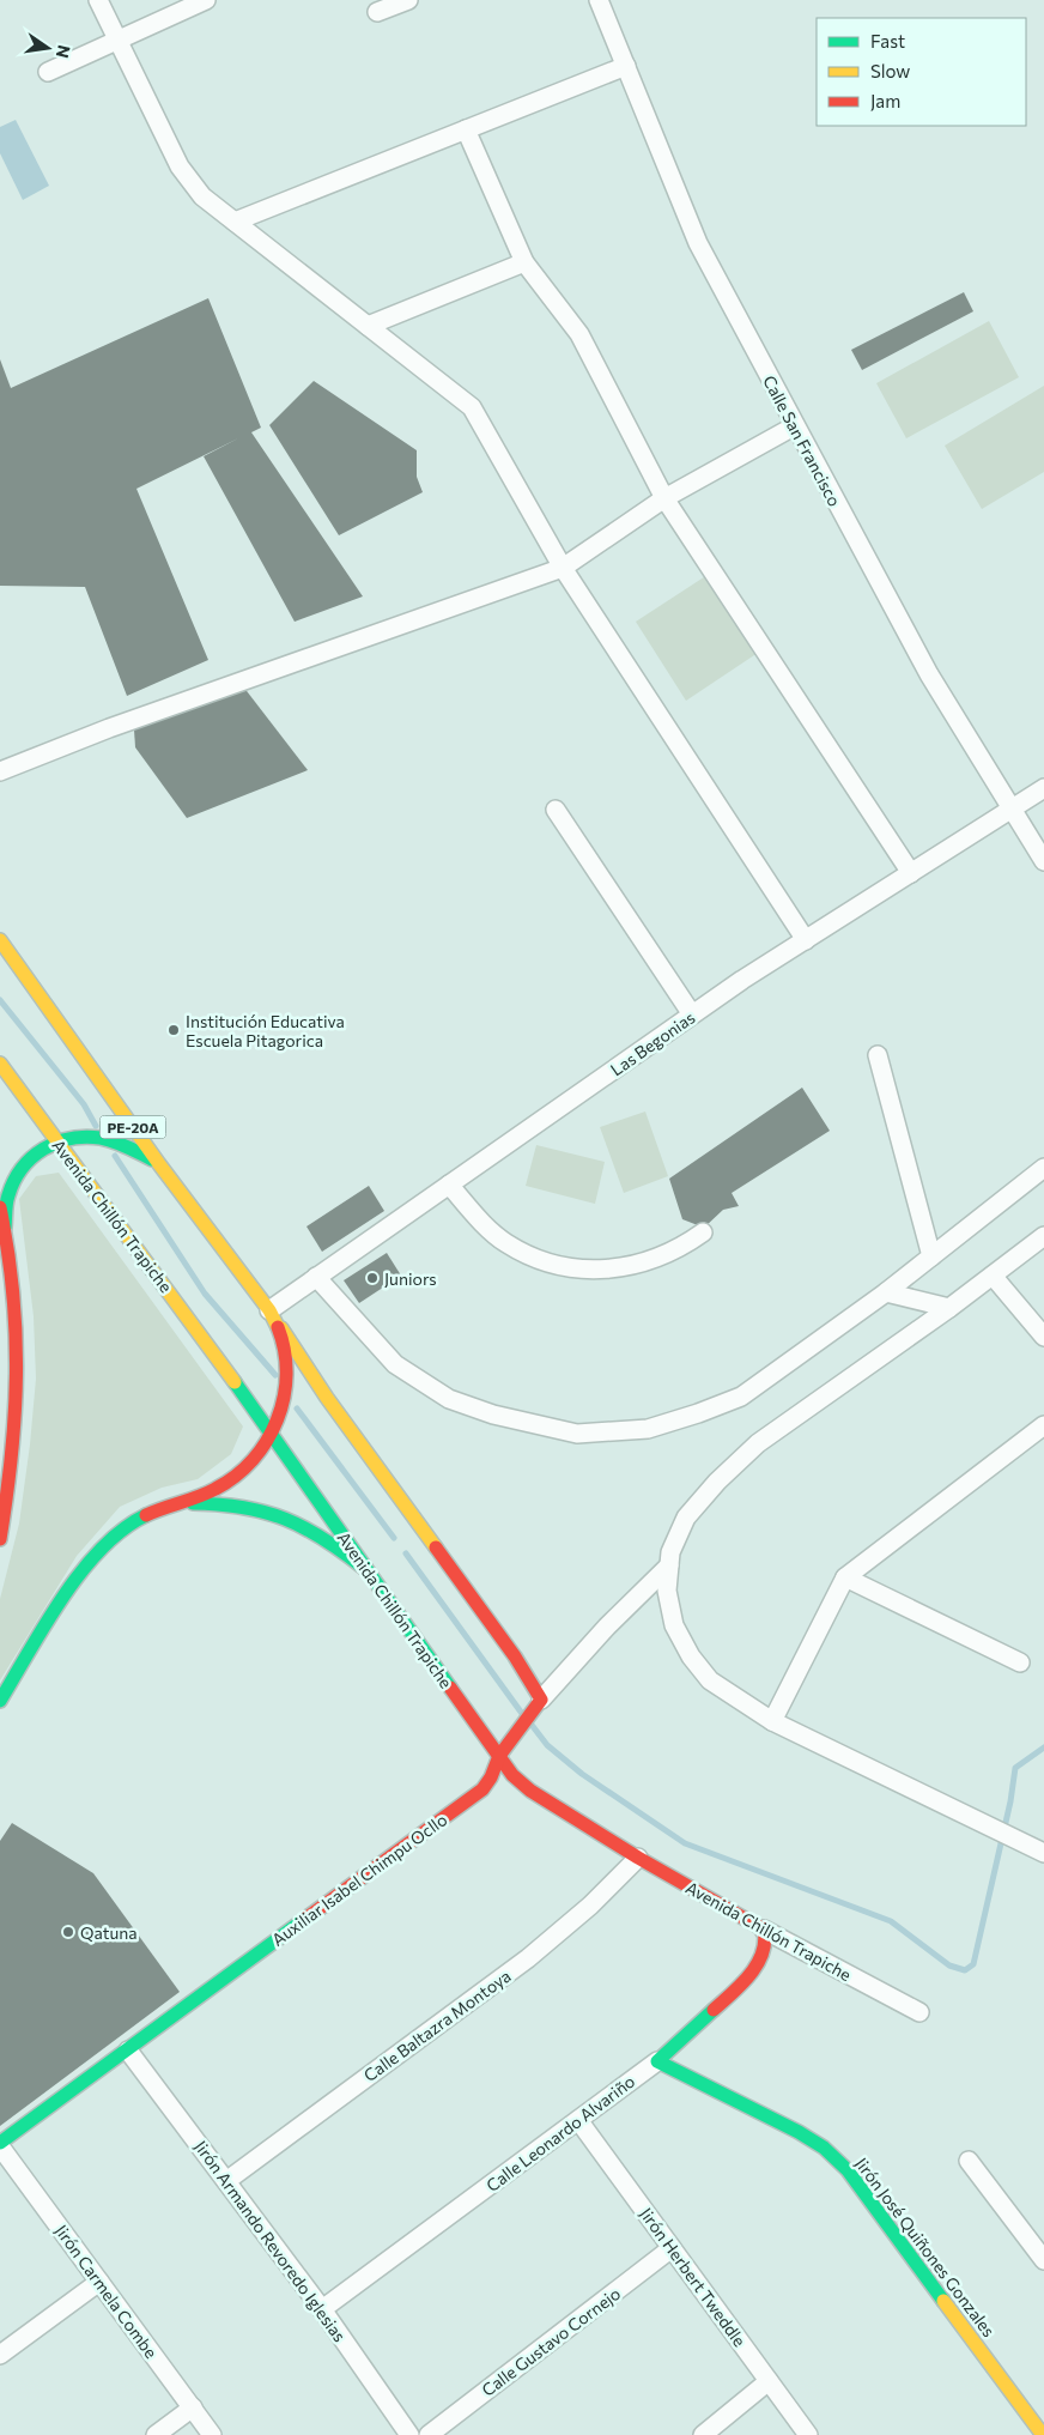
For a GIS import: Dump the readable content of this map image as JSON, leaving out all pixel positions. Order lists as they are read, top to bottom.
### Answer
{
  "streets": {
    "street": [
      "Calle San Francisco",
      "Las Begonias",
      "PE-20A",
      "Avenida Chillón Trapiche",
      "Auxiliar Isabel Chimpu Ocllo",
      "Calle Baltazra Montoya",
      "Calle Leonardo Alvariño",
      "Jirón Armando Revoredo Iglesias",
      "Jirón José Quiñones Gonzales",
      "Jirón Herbert Tweddle",
      "Jirón Carmela Combe",
      "Calle Gustavo Cornejo"
    ]
  },
  "crossings": [
    ["Calle San Francisco", "Las Begonias"],
    ["Las Begonias", "PE-20A"],
    ["PE-20A", "Avenida Chillón Trapiche"],
    ["Avenida Chillón Trapiche", "Auxiliar Isabel Chimpu Ocllo"],
    ["Avenida Chillón Trapiche", "Calle Baltazra Montoya"],
    ["Avenida Chillón Trapiche", "Calle Leonardo Alvariño"],
    ["Auxiliar Isabel Chimpu Ocllo", "Jirón Armando Revoredo Iglesias"],
    ["Auxiliar Isabel Chimpu Ocllo", "Jirón Carmela Combe"],
    ["Calle Baltazra Montoya", "Jirón Armando Revoredo Iglesias"],
    ["Calle Leonardo Alvariño", "Jirón Armando Revoredo Iglesias"],
    ["Calle Leonardo Alvariño", "Jirón José Quiñones Gonzales"],
    ["Calle Leonardo Alvariño", "Jirón Herbert Tweddle"],
    ["Jirón Herbert Tweddle", "Calle Gustavo Cornejo"]
  ],
  "places": ["Institución Educativa Escuela Pitagorica", "Juniors", "Qatuna"],
  "legend": ["Fast", "Slow", "Jam"],
  "north": "right"
}
